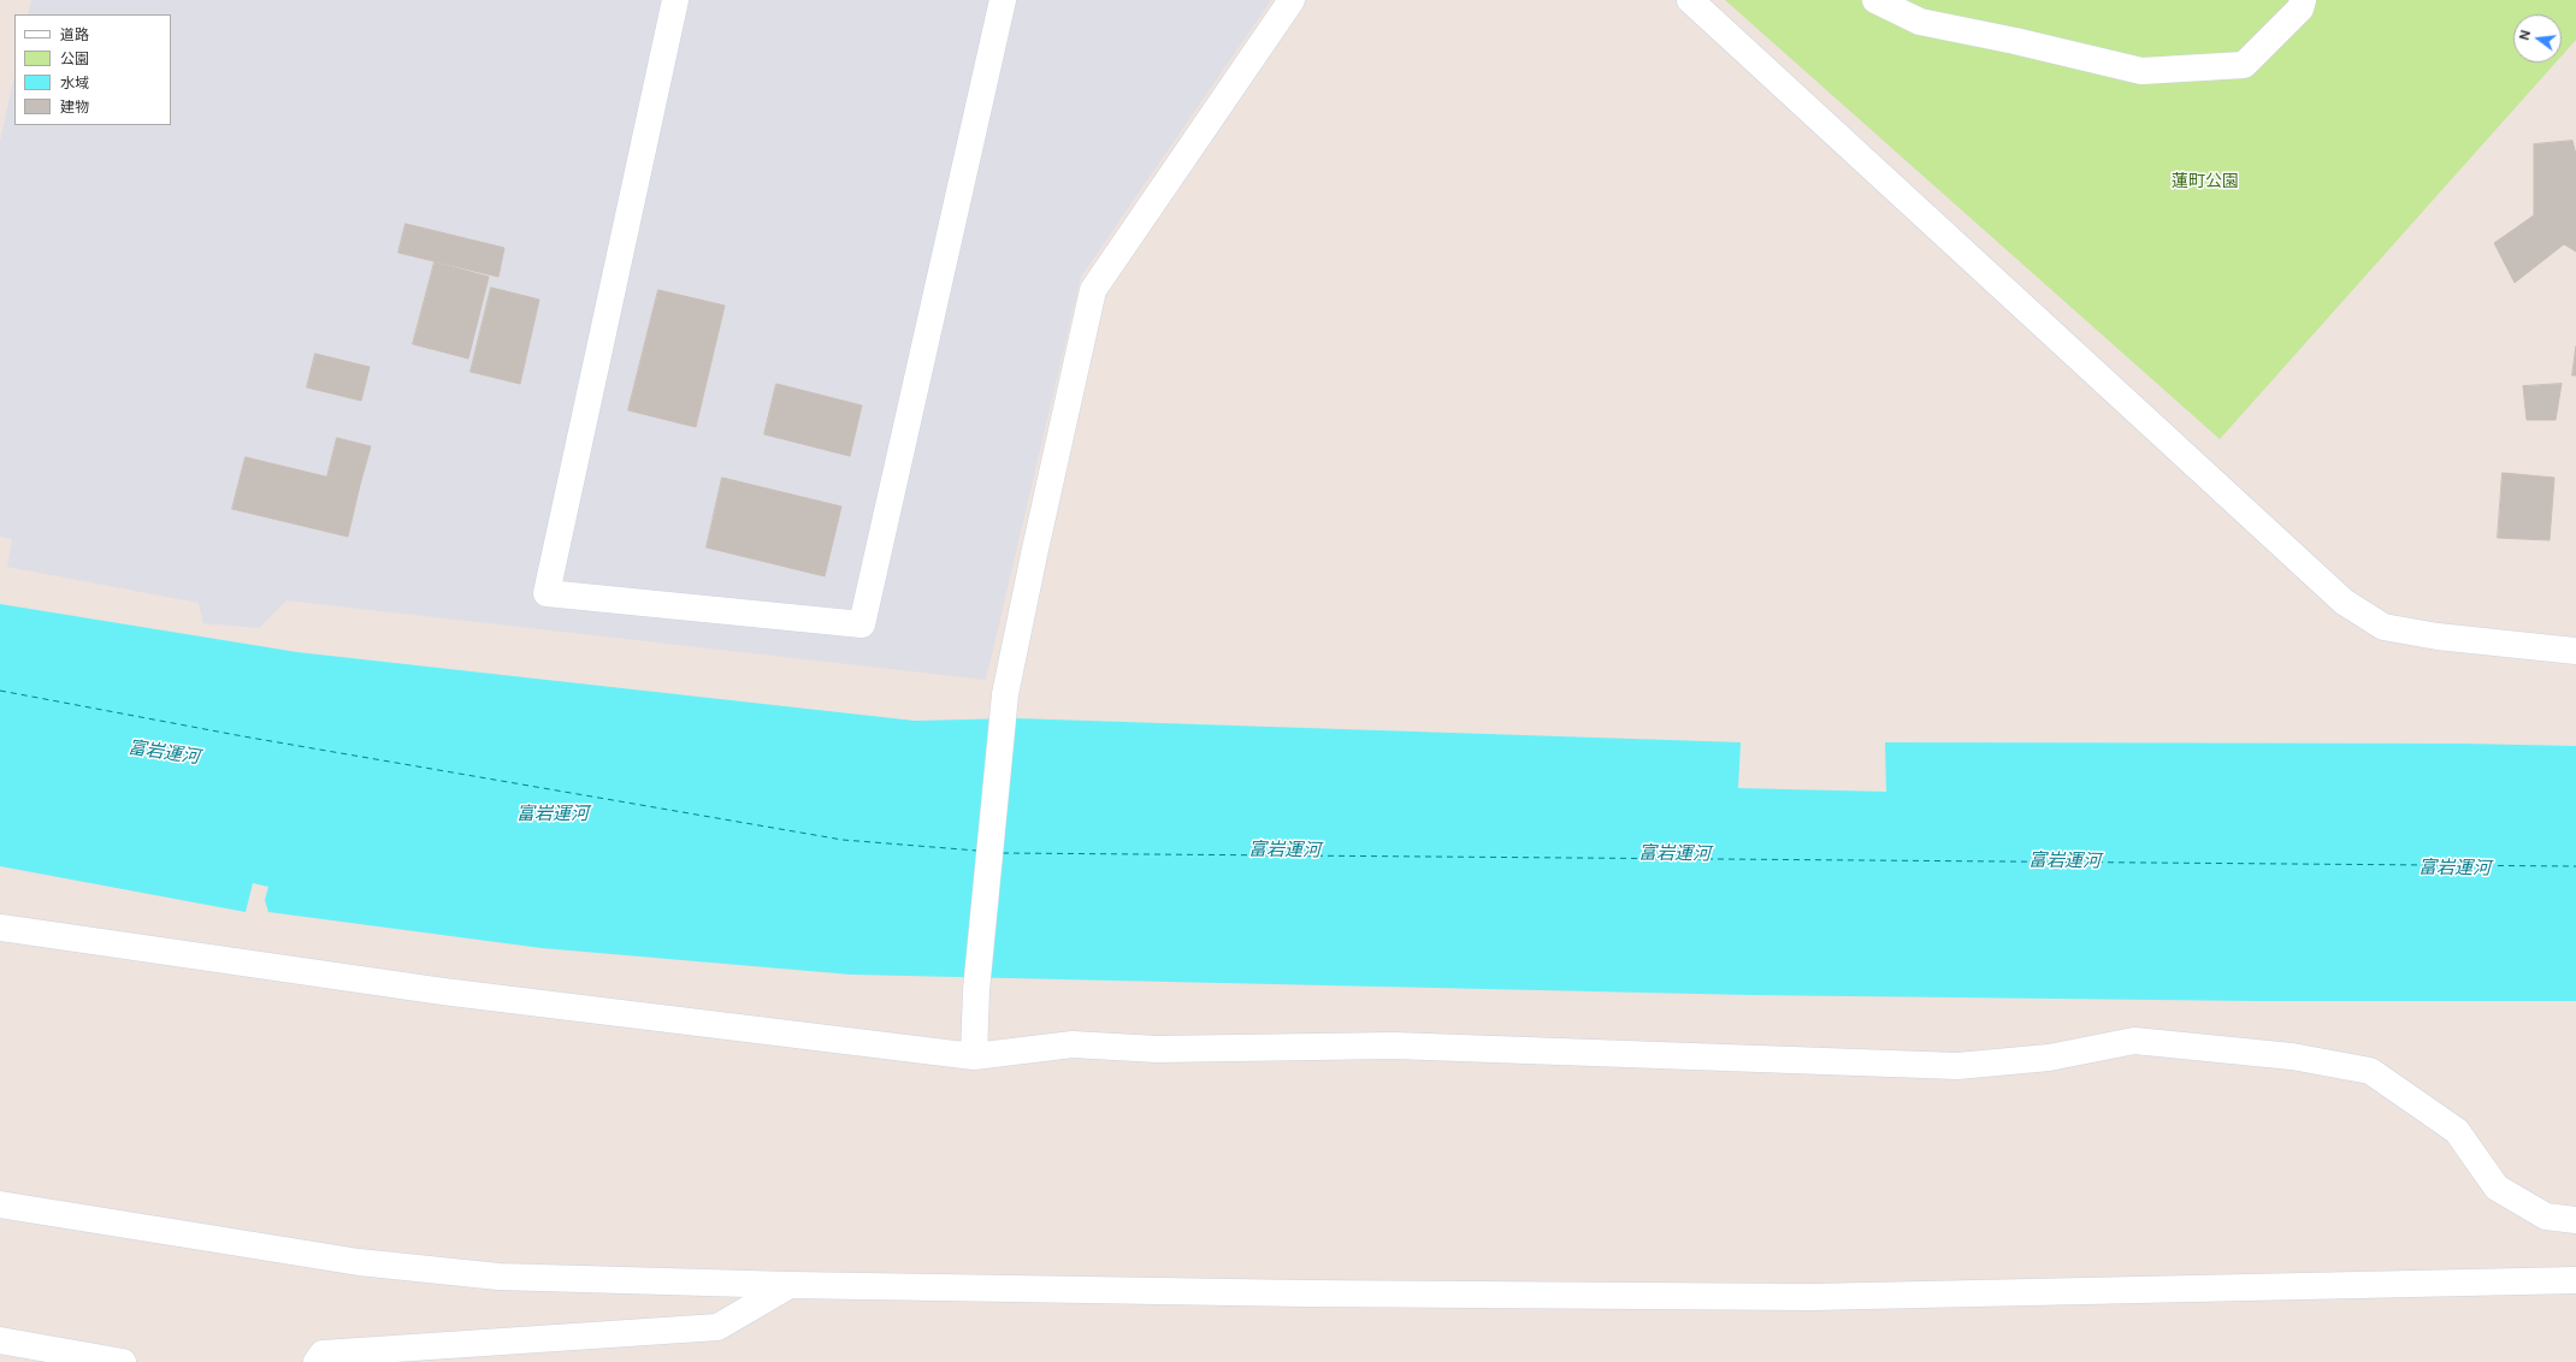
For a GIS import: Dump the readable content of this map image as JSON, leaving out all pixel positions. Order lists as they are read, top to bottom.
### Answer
{
  "water": ["富岩運河"],
  "parks": ["蓮町公園"],
  "legend": [
    "道路",
    "公園",
    "水域",
    "建物"
  ],
  "north": "left"
}
